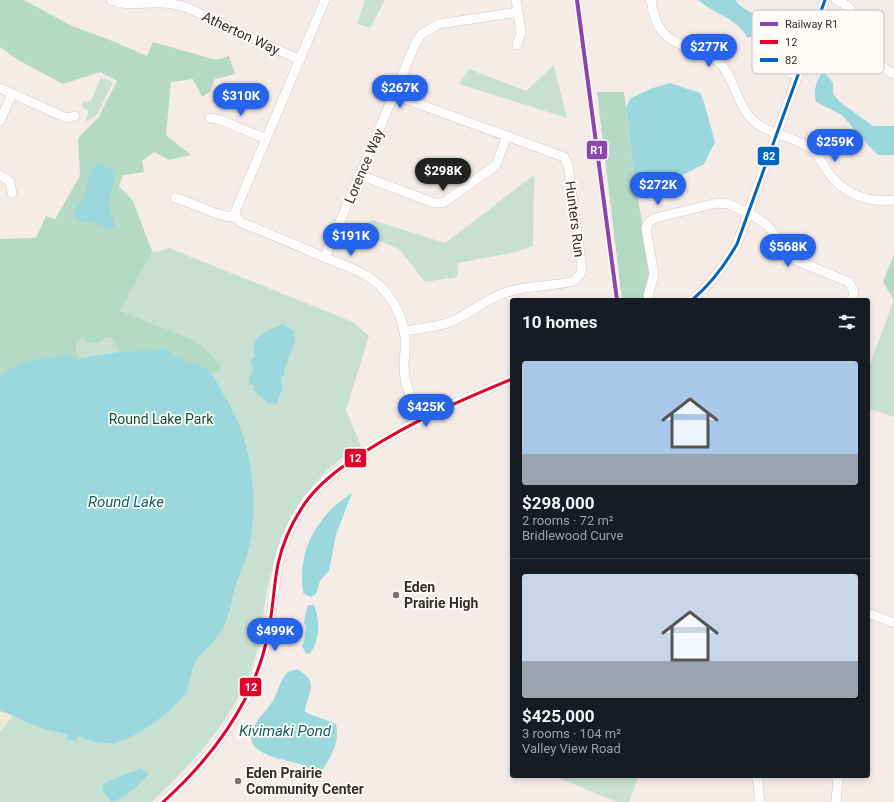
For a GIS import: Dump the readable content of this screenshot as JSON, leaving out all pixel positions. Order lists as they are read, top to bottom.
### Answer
{
  "streets": {
    "street": ["Atherton Way", "Lorence Way", "Hunters Run"]
  },
  "crossings": [
    ["Lorence Way", "Hunters Run"]
  ],
  "water": ["Round Lake", "Kivimaki Pond"],
  "parks": ["Round Lake Park"],
  "places": ["Eden Prairie High", "Eden Prairie Community Center"],
  "lines": ["rail line R1", "transit line 82", "transit line 12"],
  "legend": ["Railway R1", "12", "82"],
  "page": {
    "price": [
      "$277K",
      "$267K",
      "$310K",
      "$259K",
      "$298K",
      "$272K",
      "$191K",
      "$568K",
      "$425K",
      "$499K"
    ],
    "heading": "10 homes",
    "list": [
      {
        "name": "$298,000",
        "note": "2 rooms · 72 m² · Bridlewood Curve"
      },
      {
        "name": "$425,000",
        "note": "3 rooms · 104 m² · Valley View Road"
      }
    ]
  }
}
